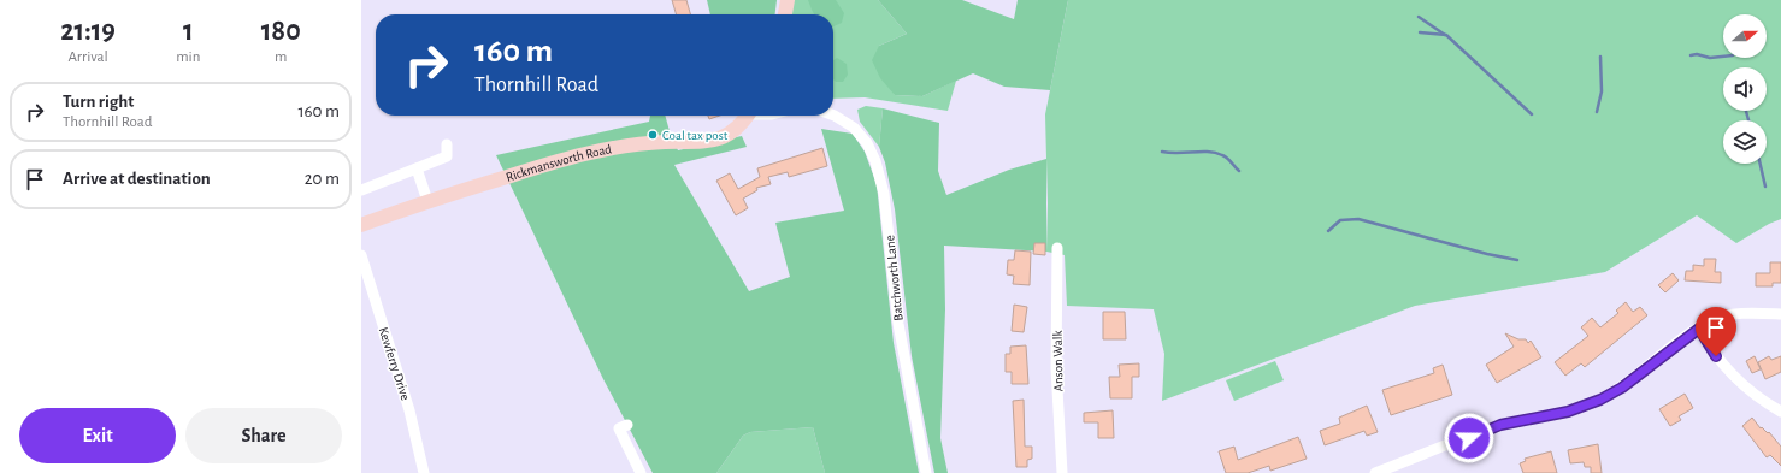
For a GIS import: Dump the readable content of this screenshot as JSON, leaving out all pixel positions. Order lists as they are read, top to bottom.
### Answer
{
  "streets": {
    "main road": ["Rickmansworth Road"],
    "street": ["Batchworth Lane", "Anson Walk", "Kewferry Drive"]
  },
  "places": ["Coal tax post"],
  "north": "right",
  "page": {
    "eta": [
      "21:19",
      "Arrival",
      "1",
      "min",
      "180",
      "m"
    ],
    "turn": ["160 m", "Thornhill Road"],
    "list": [
      {
        "name": "Turn right",
        "note": "Thornhill Road",
        "value": "160 m"
      },
      {
        "name": "Arrive at destination",
        "value": "20 m"
      }
    ],
    "buttons": ["Exit", "Share"]
  }
}
